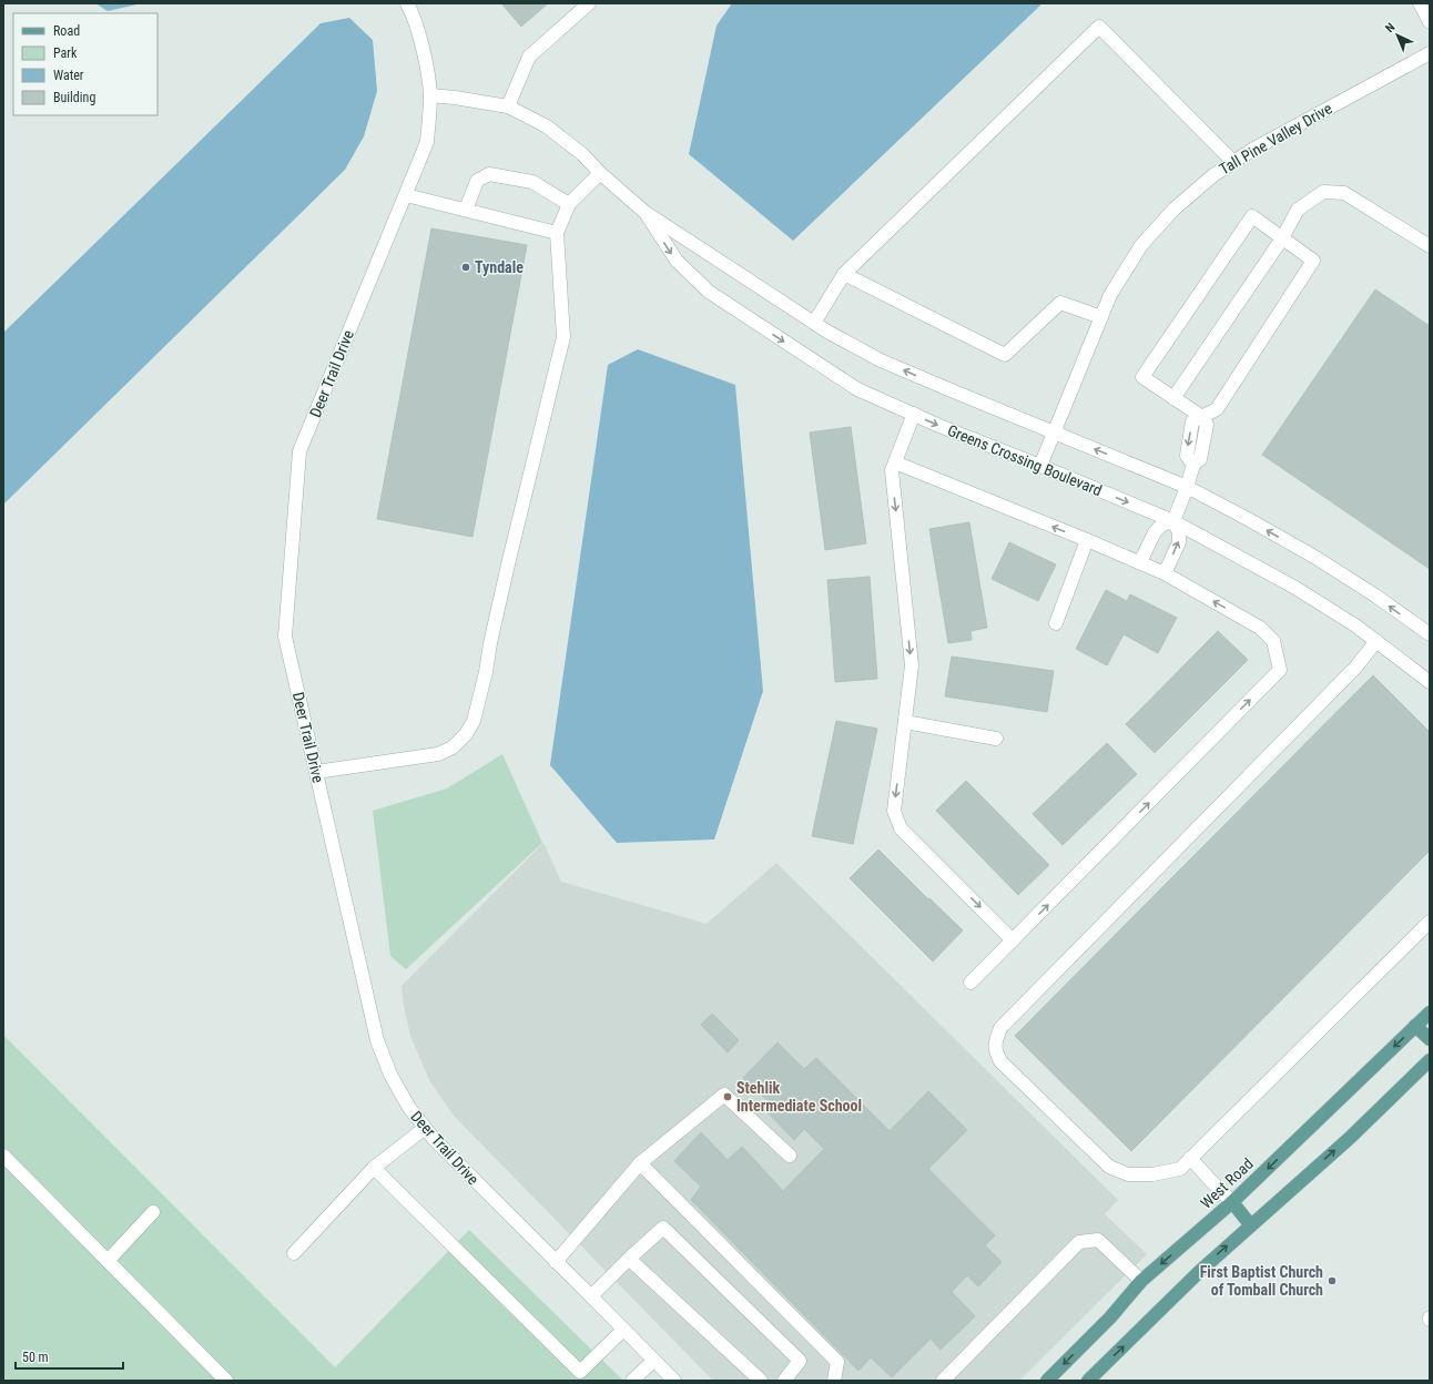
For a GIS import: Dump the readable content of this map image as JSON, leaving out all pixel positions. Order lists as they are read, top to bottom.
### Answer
{
  "streets": {
    "main road": ["West Road"],
    "street": ["Tall Pine Valley Drive", "Deer Trail Drive", "Greens Crossing Boulevard"]
  },
  "crossings": [
    ["Tall Pine Valley Drive", "Greens Crossing Boulevard"],
    ["Deer Trail Drive", "Greens Crossing Boulevard"]
  ],
  "places": ["Tyndale", "Stehlik Intermediate School", "First Baptist Church of Tomball Church"],
  "legend": [
    "Road",
    "Park",
    "Water",
    "Building"
  ],
  "scale_bar": "50 m",
  "north": "top left"
}
